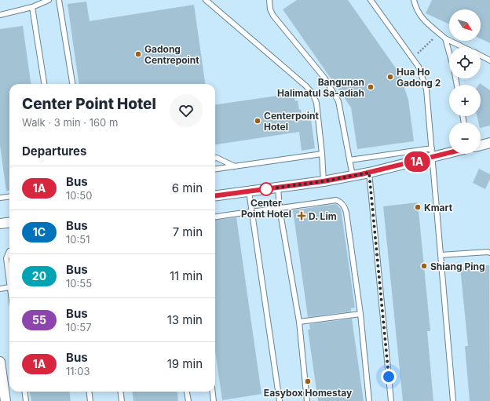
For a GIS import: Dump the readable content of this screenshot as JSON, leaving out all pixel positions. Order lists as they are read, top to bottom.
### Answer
{
  "places": {
    "other": [
      "Gadong Centrepoint",
      "Hua Ho Gadong 2",
      "Bangunan Halimatul Sa-adiah",
      "Centerpoint Hotel",
      "Center Point Hotel",
      "Kmart",
      "Shiang Ping",
      "Easybox Homestay"
    ],
    "health": ["D. Lim"]
  },
  "lines": ["bus line 1A"],
  "north": "bottom right",
  "page": {
    "on_map": "1A",
    "map_buttons": ["+", "−"],
    "heading": [
      ["Center Point Hotel", "Walk · 3 min · 160 m"],
      "Departures"
    ],
    "list": [
      {
        "mark": "1A",
        "name": "Bus",
        "note": "10:50",
        "value": "6 min"
      },
      {
        "mark": "1C",
        "name": "Bus",
        "note": "10:51",
        "value": "7 min"
      },
      {
        "mark": "20",
        "name": "Bus",
        "note": "10:55",
        "value": "11 min"
      },
      {
        "mark": "55",
        "name": "Bus",
        "note": "10:57",
        "value": "13 min"
      },
      {
        "mark": "1A",
        "name": "Bus",
        "note": "11:03",
        "value": "19 min"
      }
    ]
  }
}
